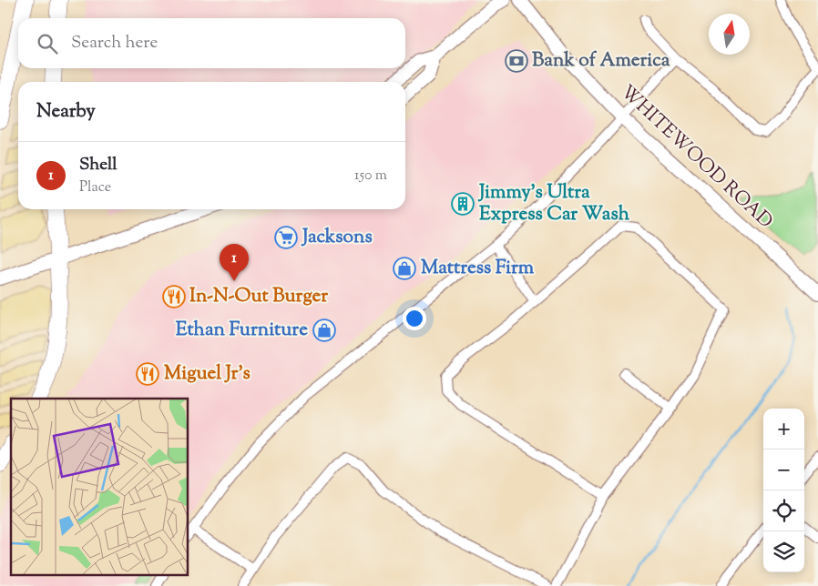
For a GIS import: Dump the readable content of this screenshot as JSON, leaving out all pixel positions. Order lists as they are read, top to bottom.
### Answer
{
  "streets": {
    "main road": ["WHITEWOOD ROAD"]
  },
  "places": {
    "bank": ["Bank of America"],
    "building": ["Jimmy's Ultra Express Car Wash"],
    "supermarket": ["Jacksons"],
    "shop": ["Mattress Firm", "Ethan Furniture"],
    "restaurant": ["In-N-Out Burger", "Miguel Jr's"]
  },
  "north": "top",
  "page": {
    "search": "Search here",
    "heading": "Nearby",
    "list": [
      {
        "mark": "1",
        "name": "Shell",
        "note": "Place",
        "value": "150 m"
      }
    ],
    "pins": "1",
    "map_buttons": ["+", "−"]
  }
}
